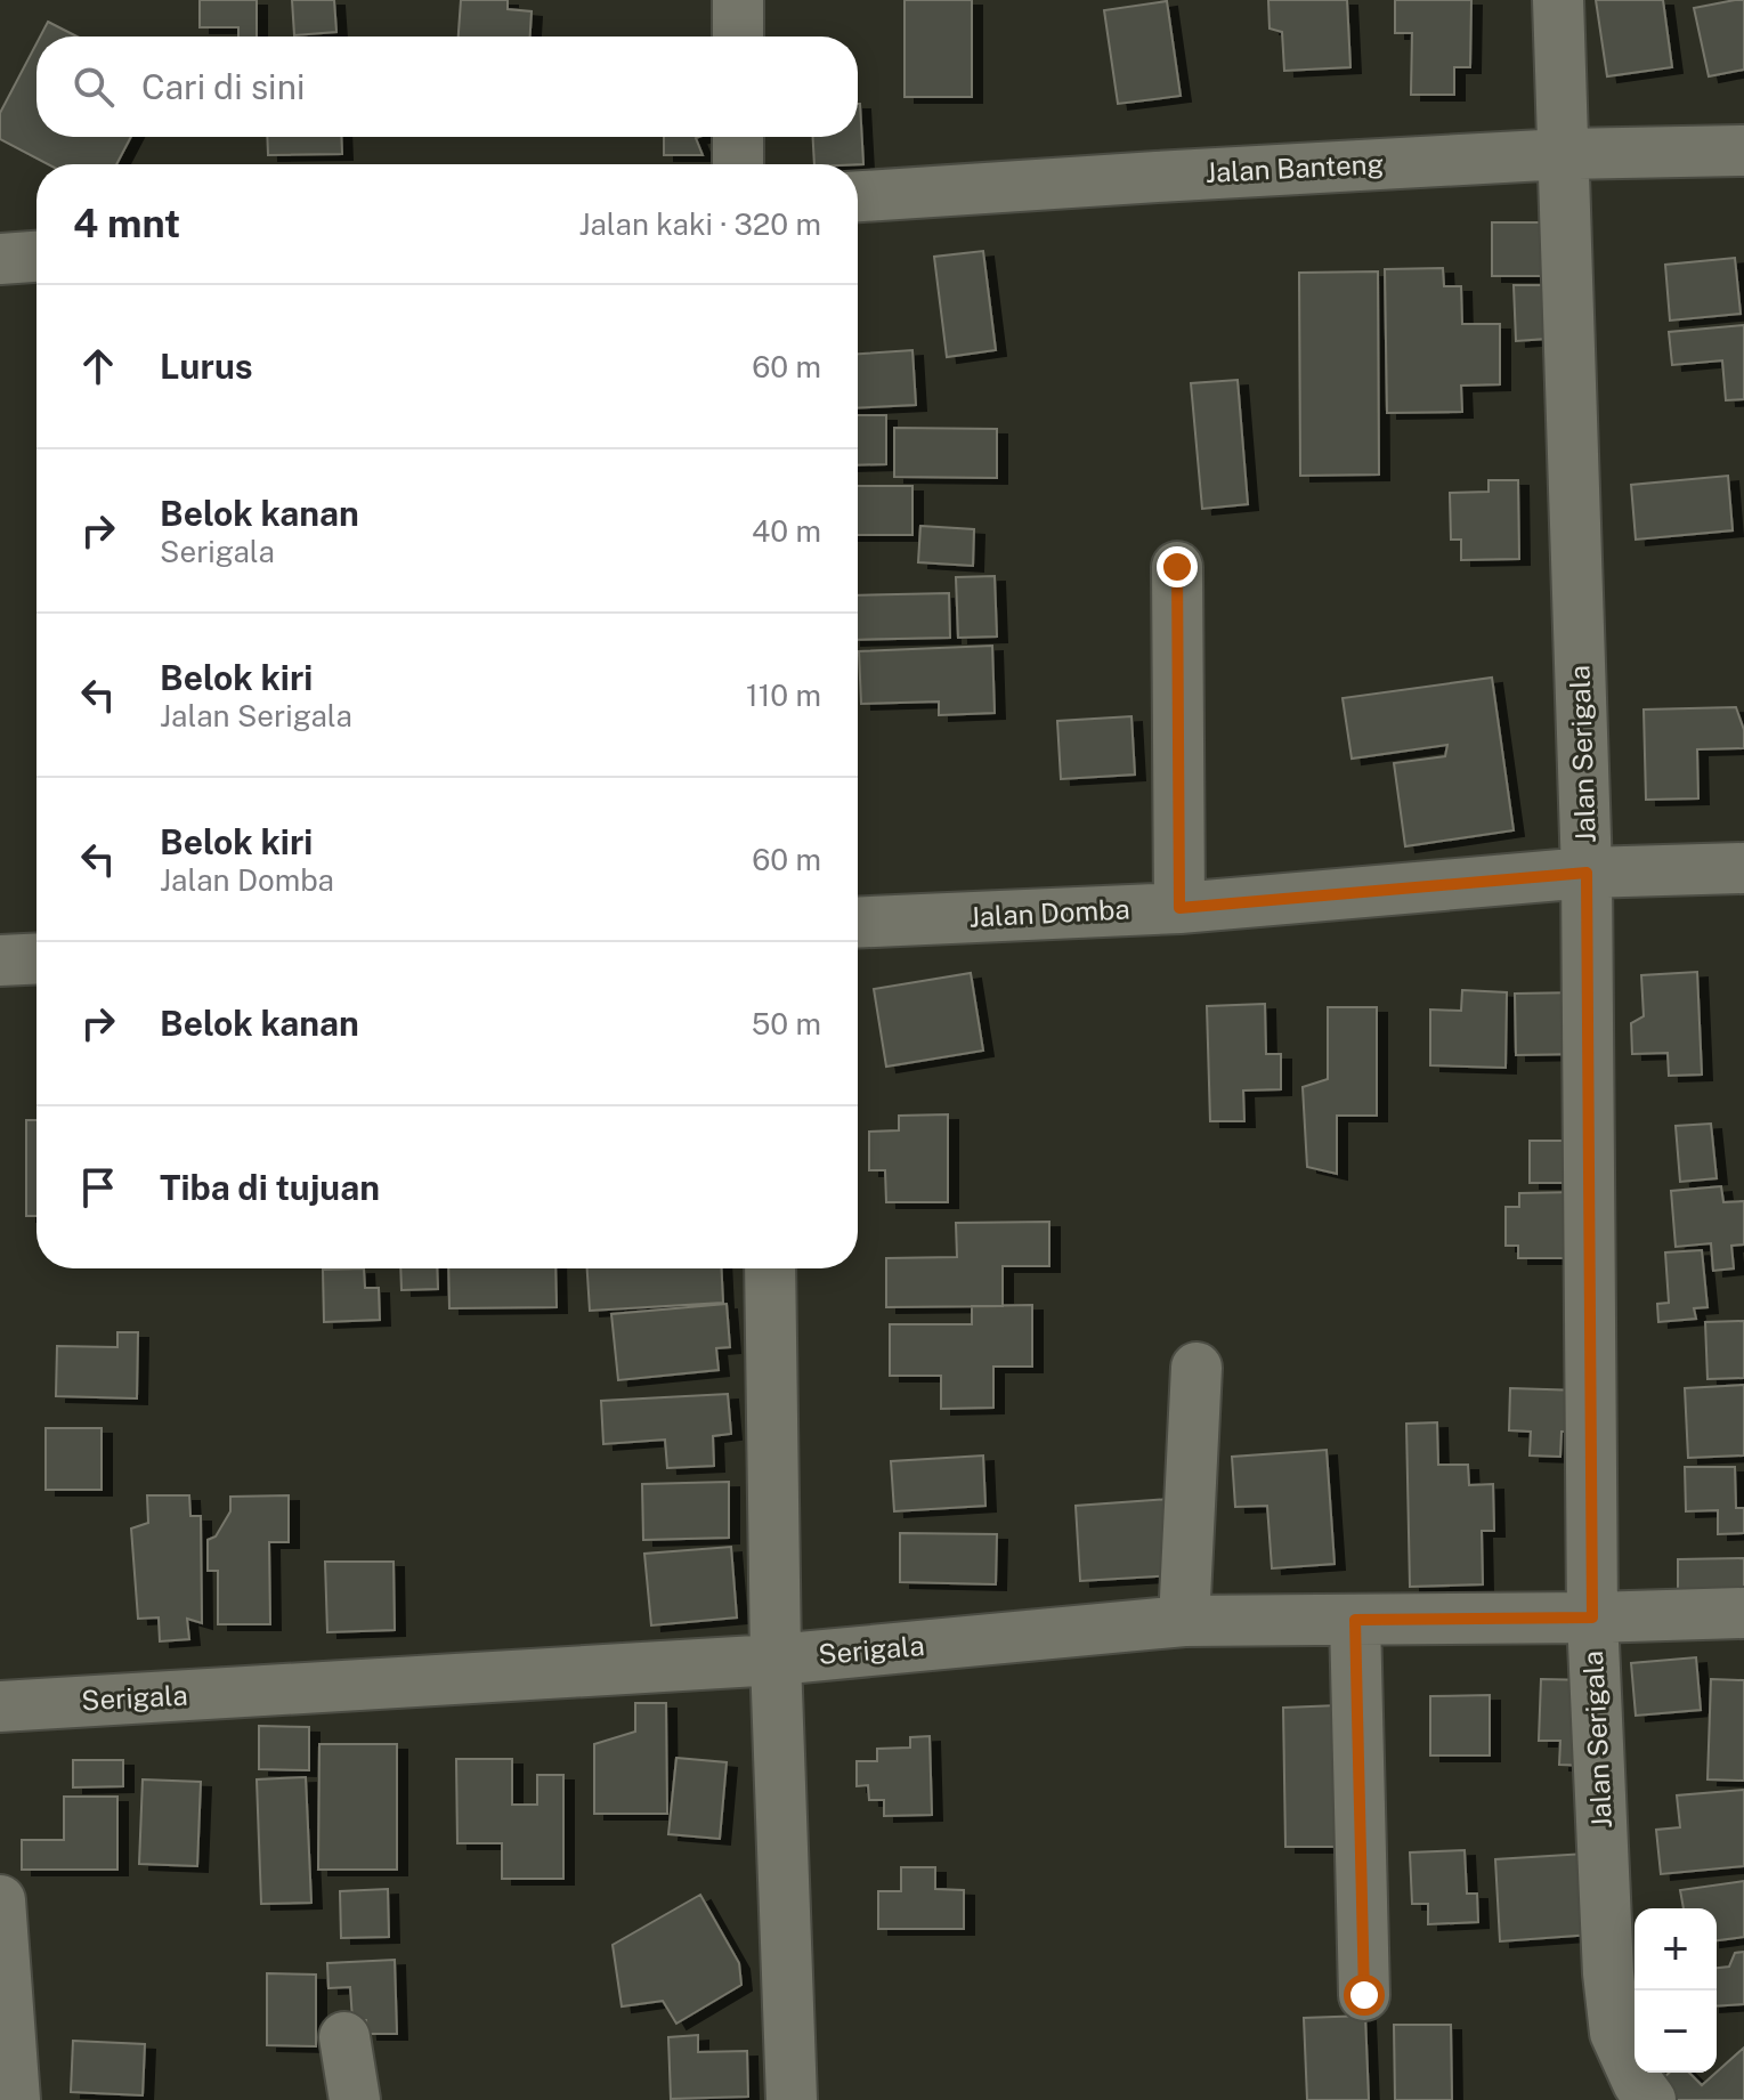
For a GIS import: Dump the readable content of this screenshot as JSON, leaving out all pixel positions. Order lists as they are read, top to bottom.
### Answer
{
  "streets": {
    "street": [
      "Jalan Banteng",
      "Jalan Serigala",
      "Jalan Domba",
      "Serigala"
    ]
  },
  "crossings": [
    ["Jalan Banteng", "Jalan Serigala"],
    ["Jalan Serigala", "Jalan Domba"],
    ["Jalan Serigala", "Serigala"]
  ],
  "page": {
    "search": "Cari di sini",
    "heading": ["4 mnt", "Jalan kaki · 320 m"],
    "list": [
      ["Lurus", "60 m"],
      ["Belok kanan", "Serigala", "40 m"],
      ["Belok kiri", "Jalan Serigala", "110 m"],
      ["Belok kiri", "Jalan Domba", "60 m"],
      ["Belok kanan", "50 m"],
      "Tiba di tujuan"
    ],
    "map_buttons": ["+", "−"]
  }
}
